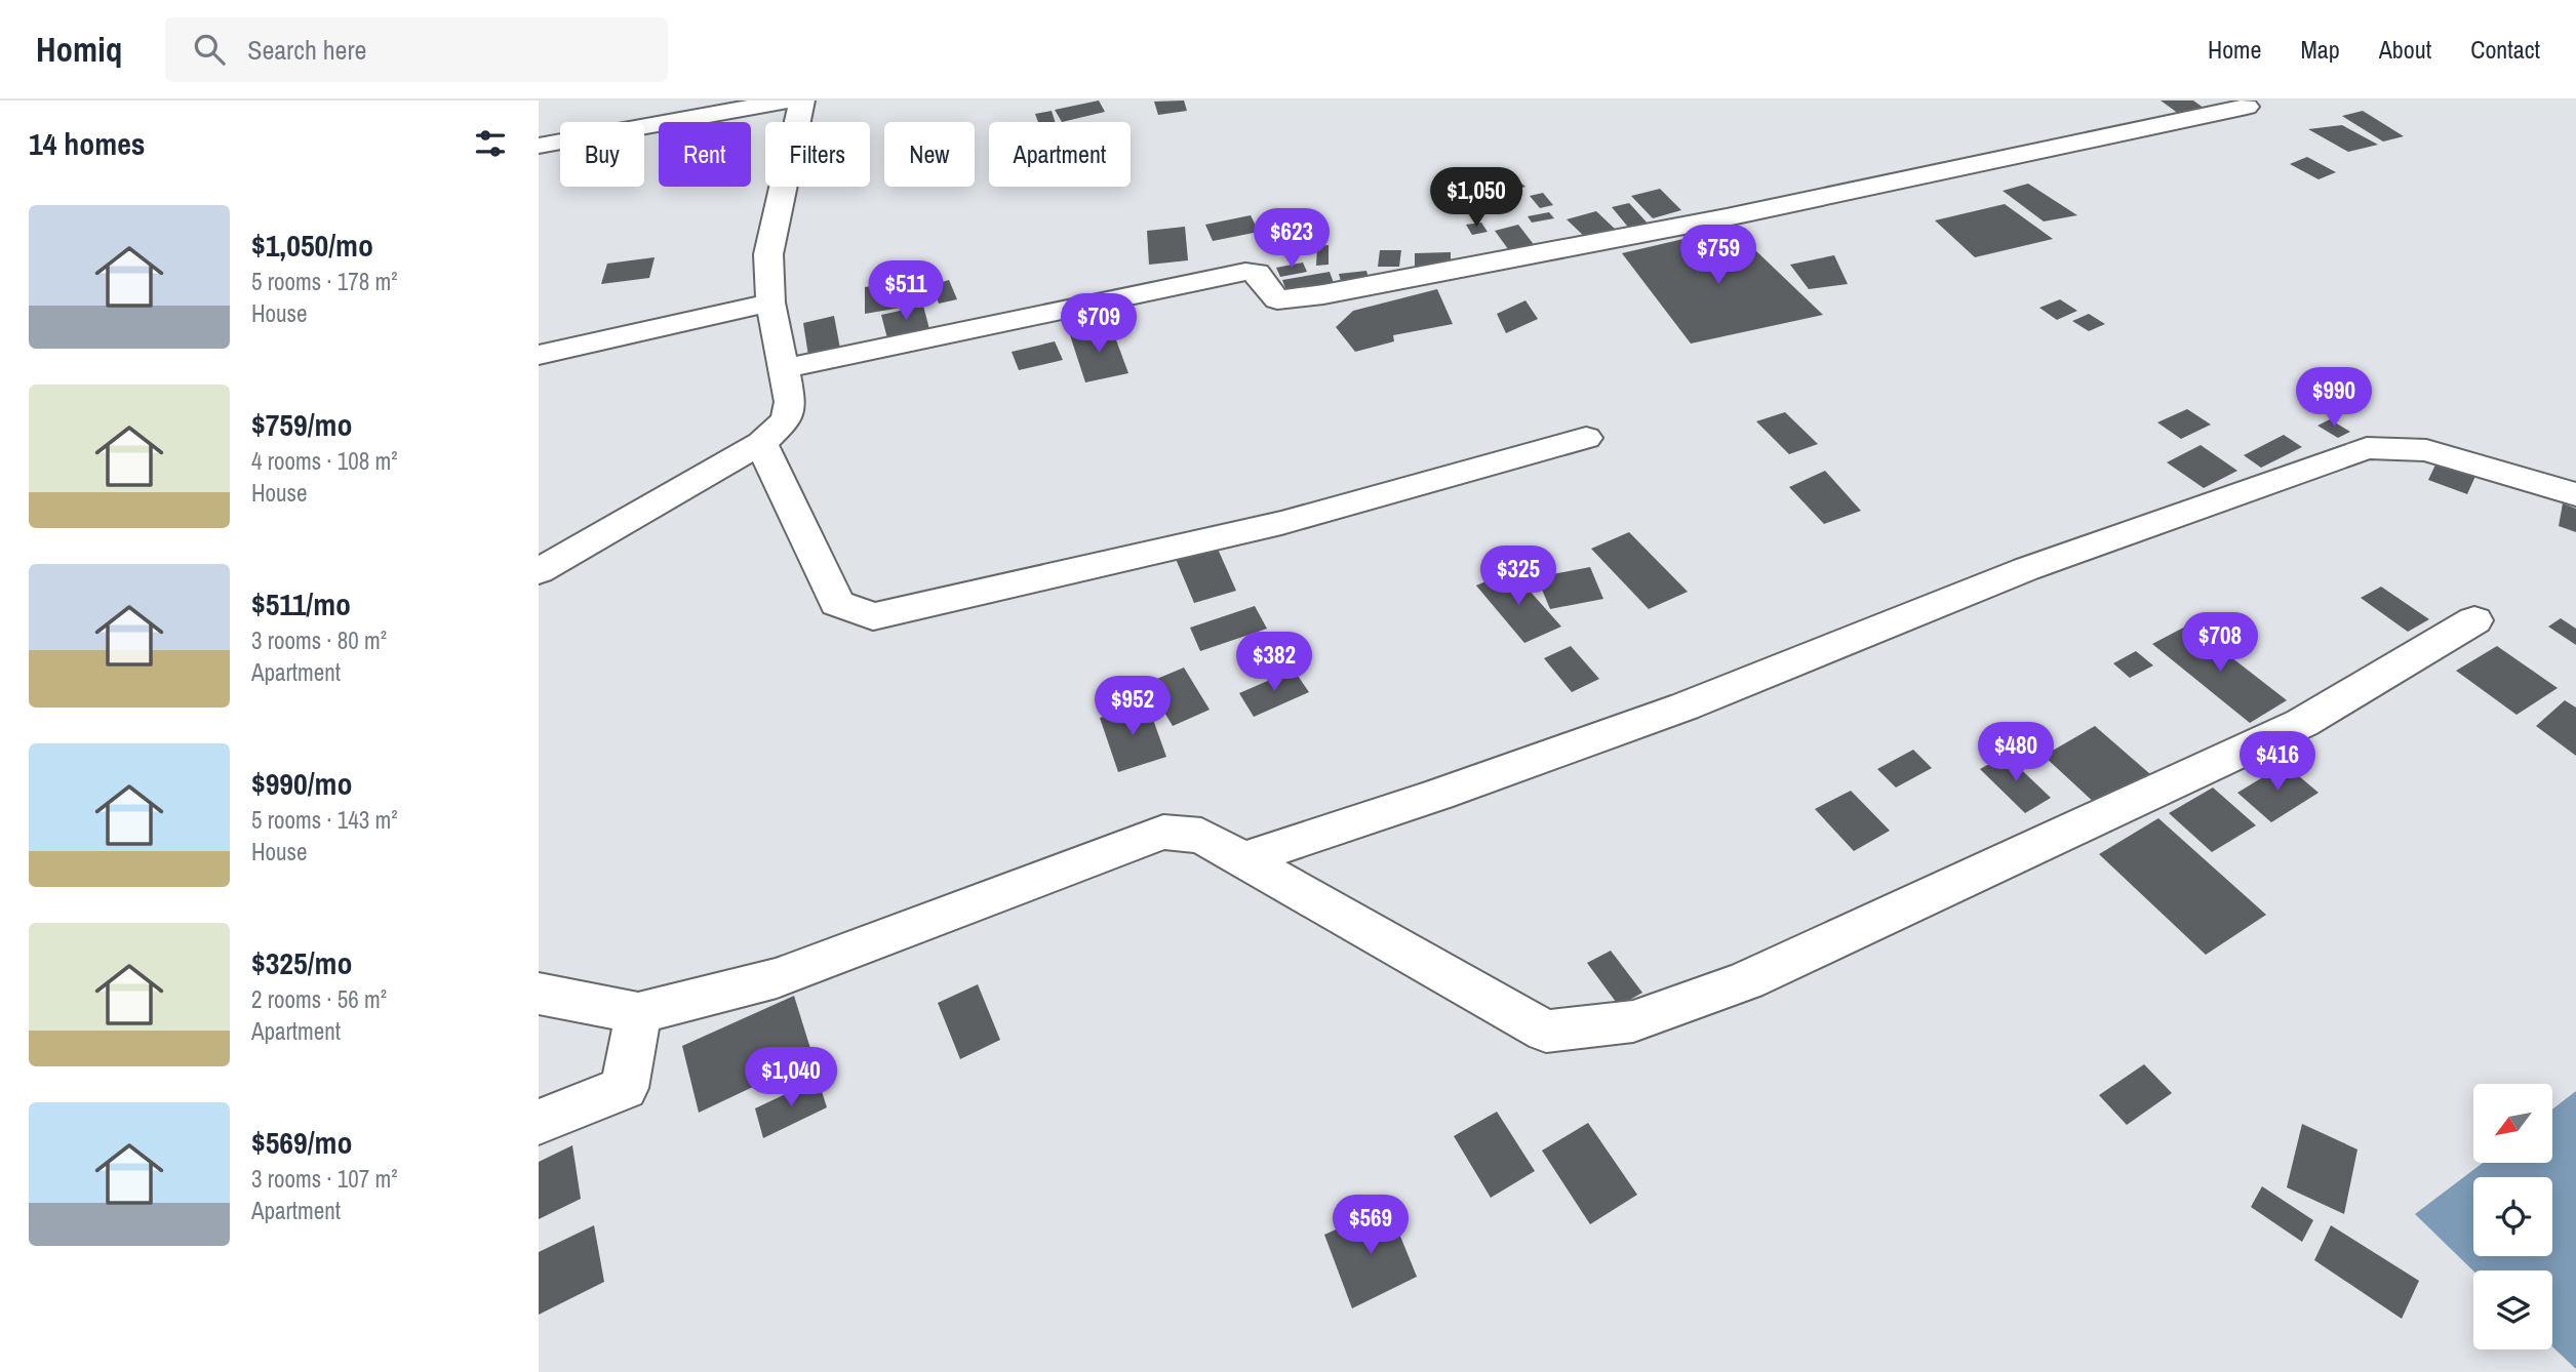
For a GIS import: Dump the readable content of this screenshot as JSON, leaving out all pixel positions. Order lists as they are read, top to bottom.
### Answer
{
  "north": "bottom left",
  "page": {
    "header": "Homiq",
    "search": "Search here",
    "nav": [
      "Home",
      "Map",
      "About",
      "Contact"
    ],
    "heading": "14 homes",
    "chip": [
      "Buy",
      "Rent",
      "Filters",
      "New",
      "Apartment"
    ],
    "price": [
      "$1,050",
      "$623",
      "$759",
      "$511",
      "$709",
      "$990",
      "$325",
      "$708",
      "$382",
      "$952",
      "$480",
      "$416",
      "$1,040",
      "$569"
    ],
    "list": [
      {
        "name": "$1,050/mo",
        "note": "5 rooms · 178 m² · House"
      },
      {
        "name": "$759/mo",
        "note": "4 rooms · 108 m² · House"
      },
      {
        "name": "$511/mo",
        "note": "3 rooms · 80 m² · Apartment"
      },
      {
        "name": "$990/mo",
        "note": "5 rooms · 143 m² · House"
      },
      {
        "name": "$325/mo",
        "note": "2 rooms · 56 m² · Apartment"
      },
      {
        "name": "$569/mo",
        "note": "3 rooms · 107 m² · Apartment"
      }
    ]
  }
}
